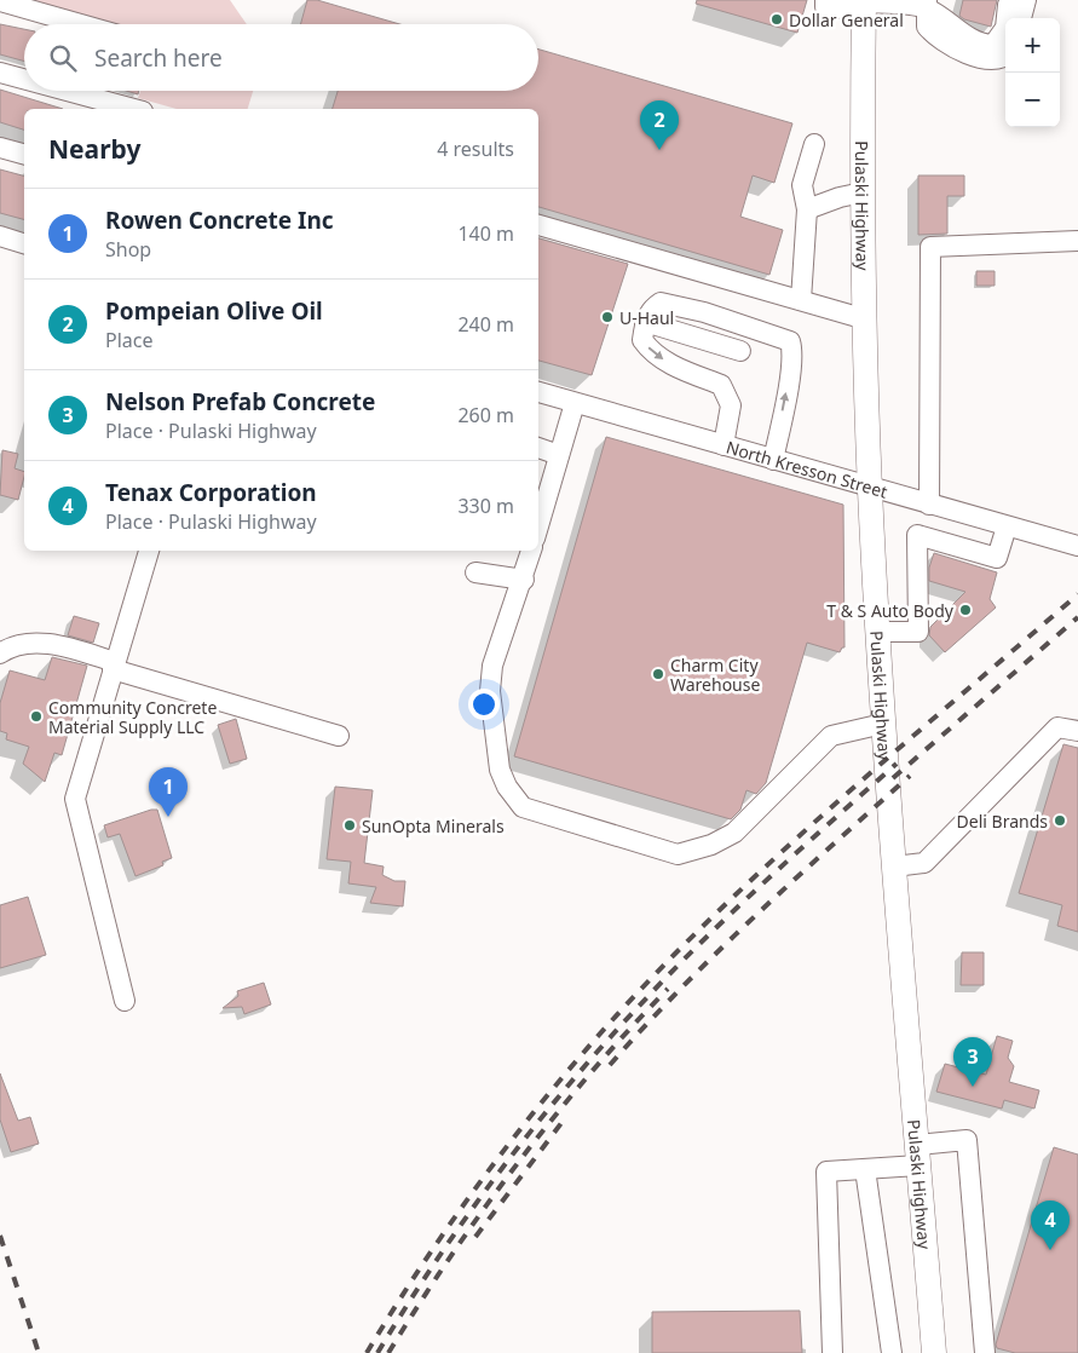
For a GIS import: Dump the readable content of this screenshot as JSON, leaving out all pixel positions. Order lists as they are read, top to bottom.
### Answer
{
  "streets": {
    "main road": ["Pulaski Highway"],
    "street": ["North Kresson Street"]
  },
  "crossings": [
    ["Pulaski Highway", "North Kresson Street"]
  ],
  "places": [
    "Dollar General",
    "U-Haul",
    "T & S Auto Body",
    "Charm City Warehouse",
    "Community Concrete Material Supply LLC",
    "Deli Brands",
    "SunOpta Minerals"
  ],
  "page": {
    "map_buttons": ["+", "−"],
    "search": "Search here",
    "pins": [
      "2",
      "1",
      "3",
      "4"
    ],
    "heading": ["Nearby", "4 results"],
    "list": [
      {
        "mark": "1",
        "name": "Rowen Concrete Inc",
        "note": "Shop",
        "value": "140 m"
      },
      {
        "mark": "2",
        "name": "Pompeian Olive Oil",
        "note": "Place",
        "value": "240 m"
      },
      {
        "mark": "3",
        "name": "Nelson Prefab Concrete",
        "note": "Place · Pulaski Highway",
        "value": "260 m"
      },
      {
        "mark": "4",
        "name": "Tenax Corporation",
        "note": "Place · Pulaski Highway",
        "value": "330 m"
      }
    ]
  }
}
